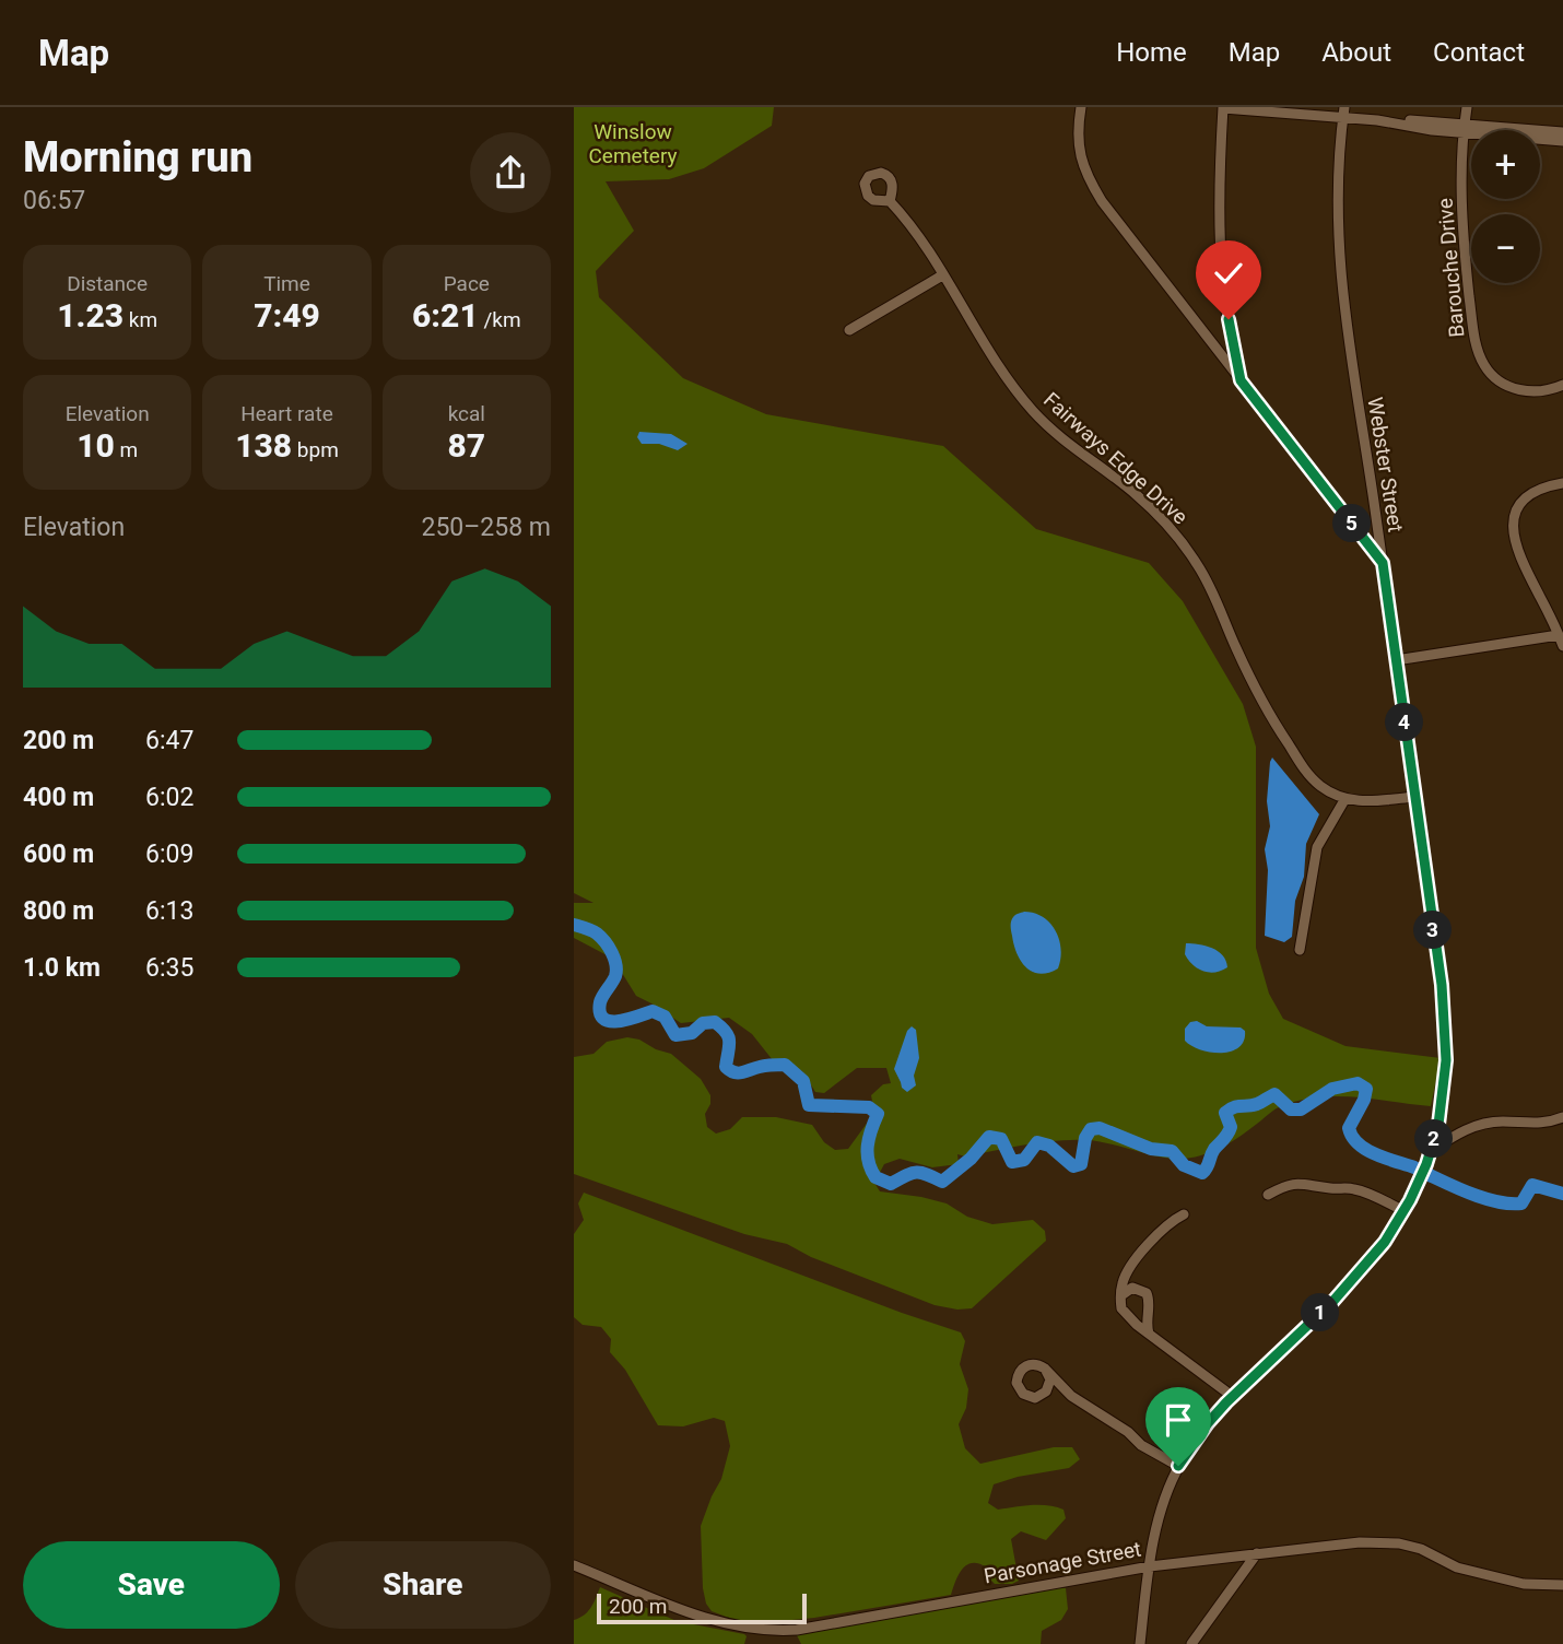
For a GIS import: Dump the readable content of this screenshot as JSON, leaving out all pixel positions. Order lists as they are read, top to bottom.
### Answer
{
  "streets": {
    "street": [
      "Barouche Drive",
      "Fairways Edge Drive",
      "Webster Street",
      "Parsonage Street"
    ]
  },
  "crossings": [
    ["Webster Street", "Parsonage Street"]
  ],
  "parks": ["Winslow Cemetery"],
  "scale_bar": "200 m",
  "page": {
    "header": "Map",
    "nav": [
      "Home",
      "Map",
      "About",
      "Contact"
    ],
    "heading": ["Morning run", "06:57"],
    "map_buttons": ["+", "−"],
    "stats": [
      ["Distance", "1.23 km"],
      ["Time", "7:49"],
      ["Pace", "6:21 /km"],
      ["Elevation", "10 m"],
      ["Heart rate", "138 bpm"],
      ["kcal", "87"]
    ],
    "chart": ["Elevation", "250–258 m"],
    "pins": [
      "5",
      "4",
      "3",
      "2",
      "1"
    ],
    "list": [
      {
        "name": "200 m",
        "note": "6:47"
      },
      {
        "name": "400 m",
        "note": "6:02"
      },
      {
        "name": "600 m",
        "note": "6:09"
      },
      {
        "name": "800 m",
        "note": "6:13"
      },
      {
        "name": "1.0 km",
        "note": "6:35"
      }
    ],
    "buttons": ["Save", "Share"],
    "scale": "200 m"
  }
}
